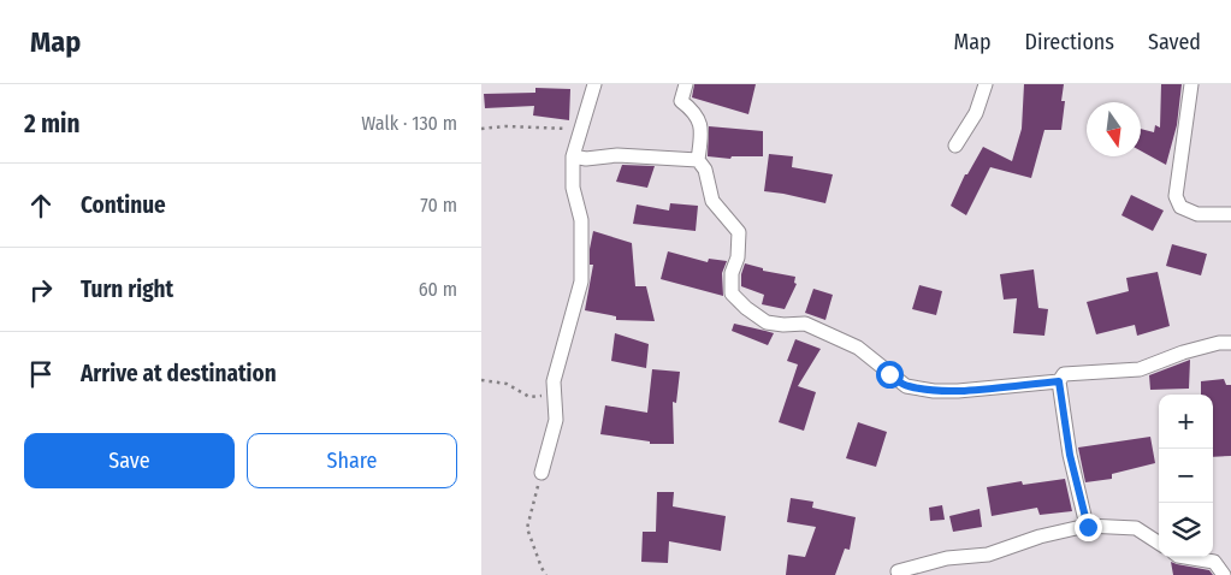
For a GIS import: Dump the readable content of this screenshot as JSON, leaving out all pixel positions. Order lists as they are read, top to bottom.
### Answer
{
  "north": "bottom",
  "page": {
    "header": "Map",
    "nav": ["Map", "Directions", "Saved"],
    "heading": ["2 min", "Walk · 130 m"],
    "list": [
      ["Continue", "70 m"],
      ["Turn right", "60 m"],
      "Arrive at destination"
    ],
    "map_buttons": ["+", "−"],
    "buttons": ["Save", "Share"]
  }
}
